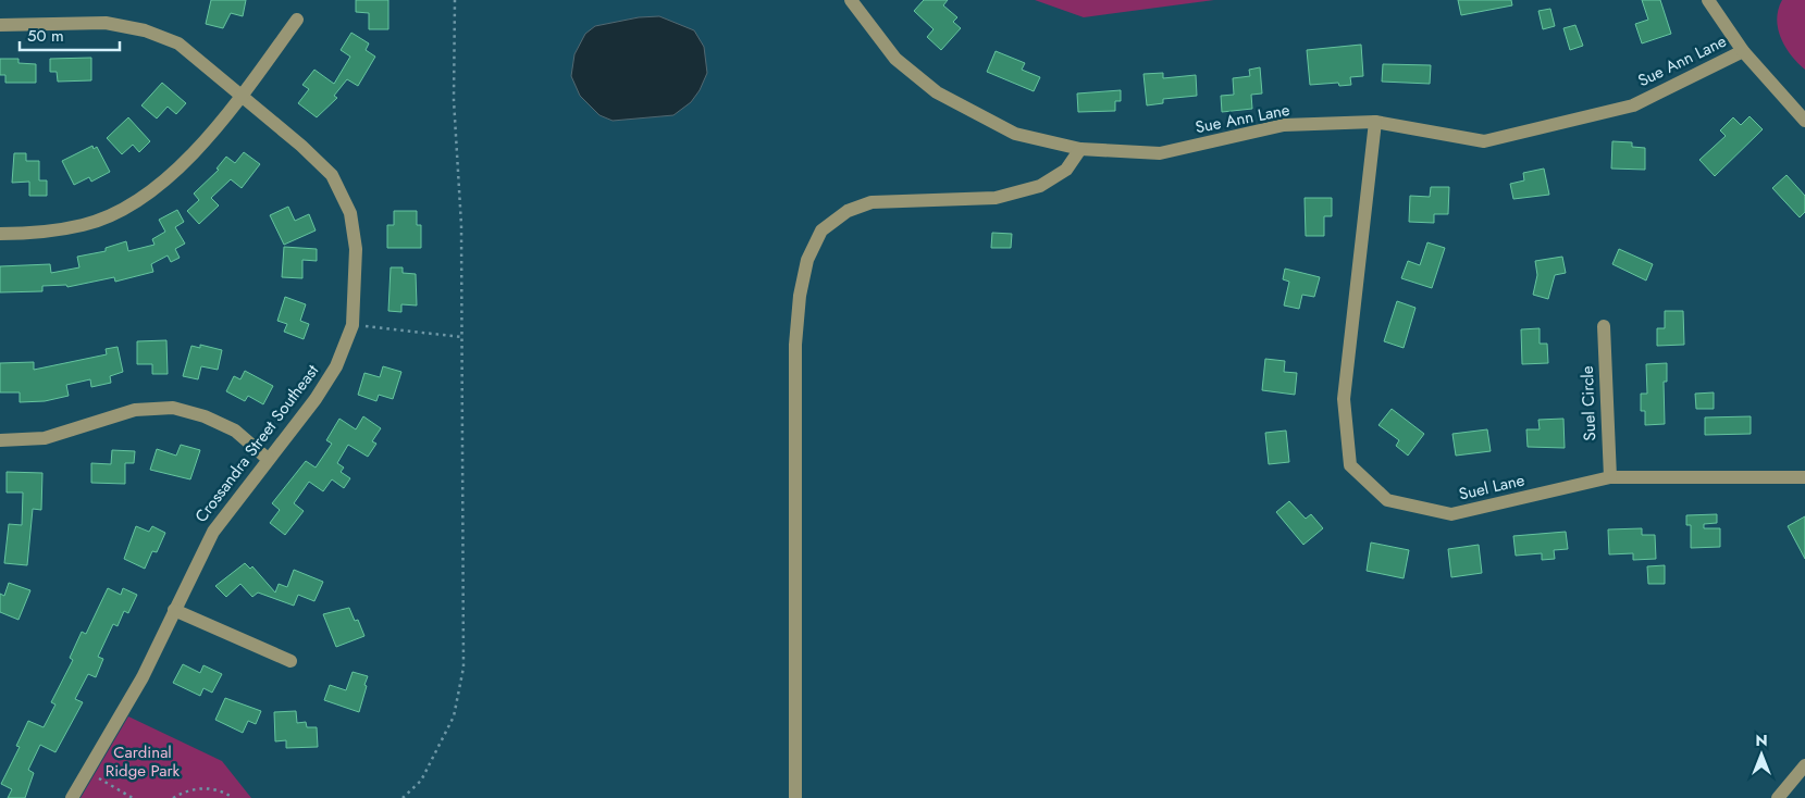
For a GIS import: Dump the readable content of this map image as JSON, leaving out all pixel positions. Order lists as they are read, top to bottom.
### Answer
{
  "streets": {
    "street": [
      "Sue Ann Lane",
      "Suel Circle",
      "Crossandra Street Southeast",
      "Suel Lane"
    ]
  },
  "crossings": [
    ["Sue Ann Lane", "Suel Lane"],
    ["Suel Circle", "Suel Lane"]
  ],
  "parks": ["Cardinal Ridge Park"],
  "scale_bar": "50 m",
  "north": "top"
}
